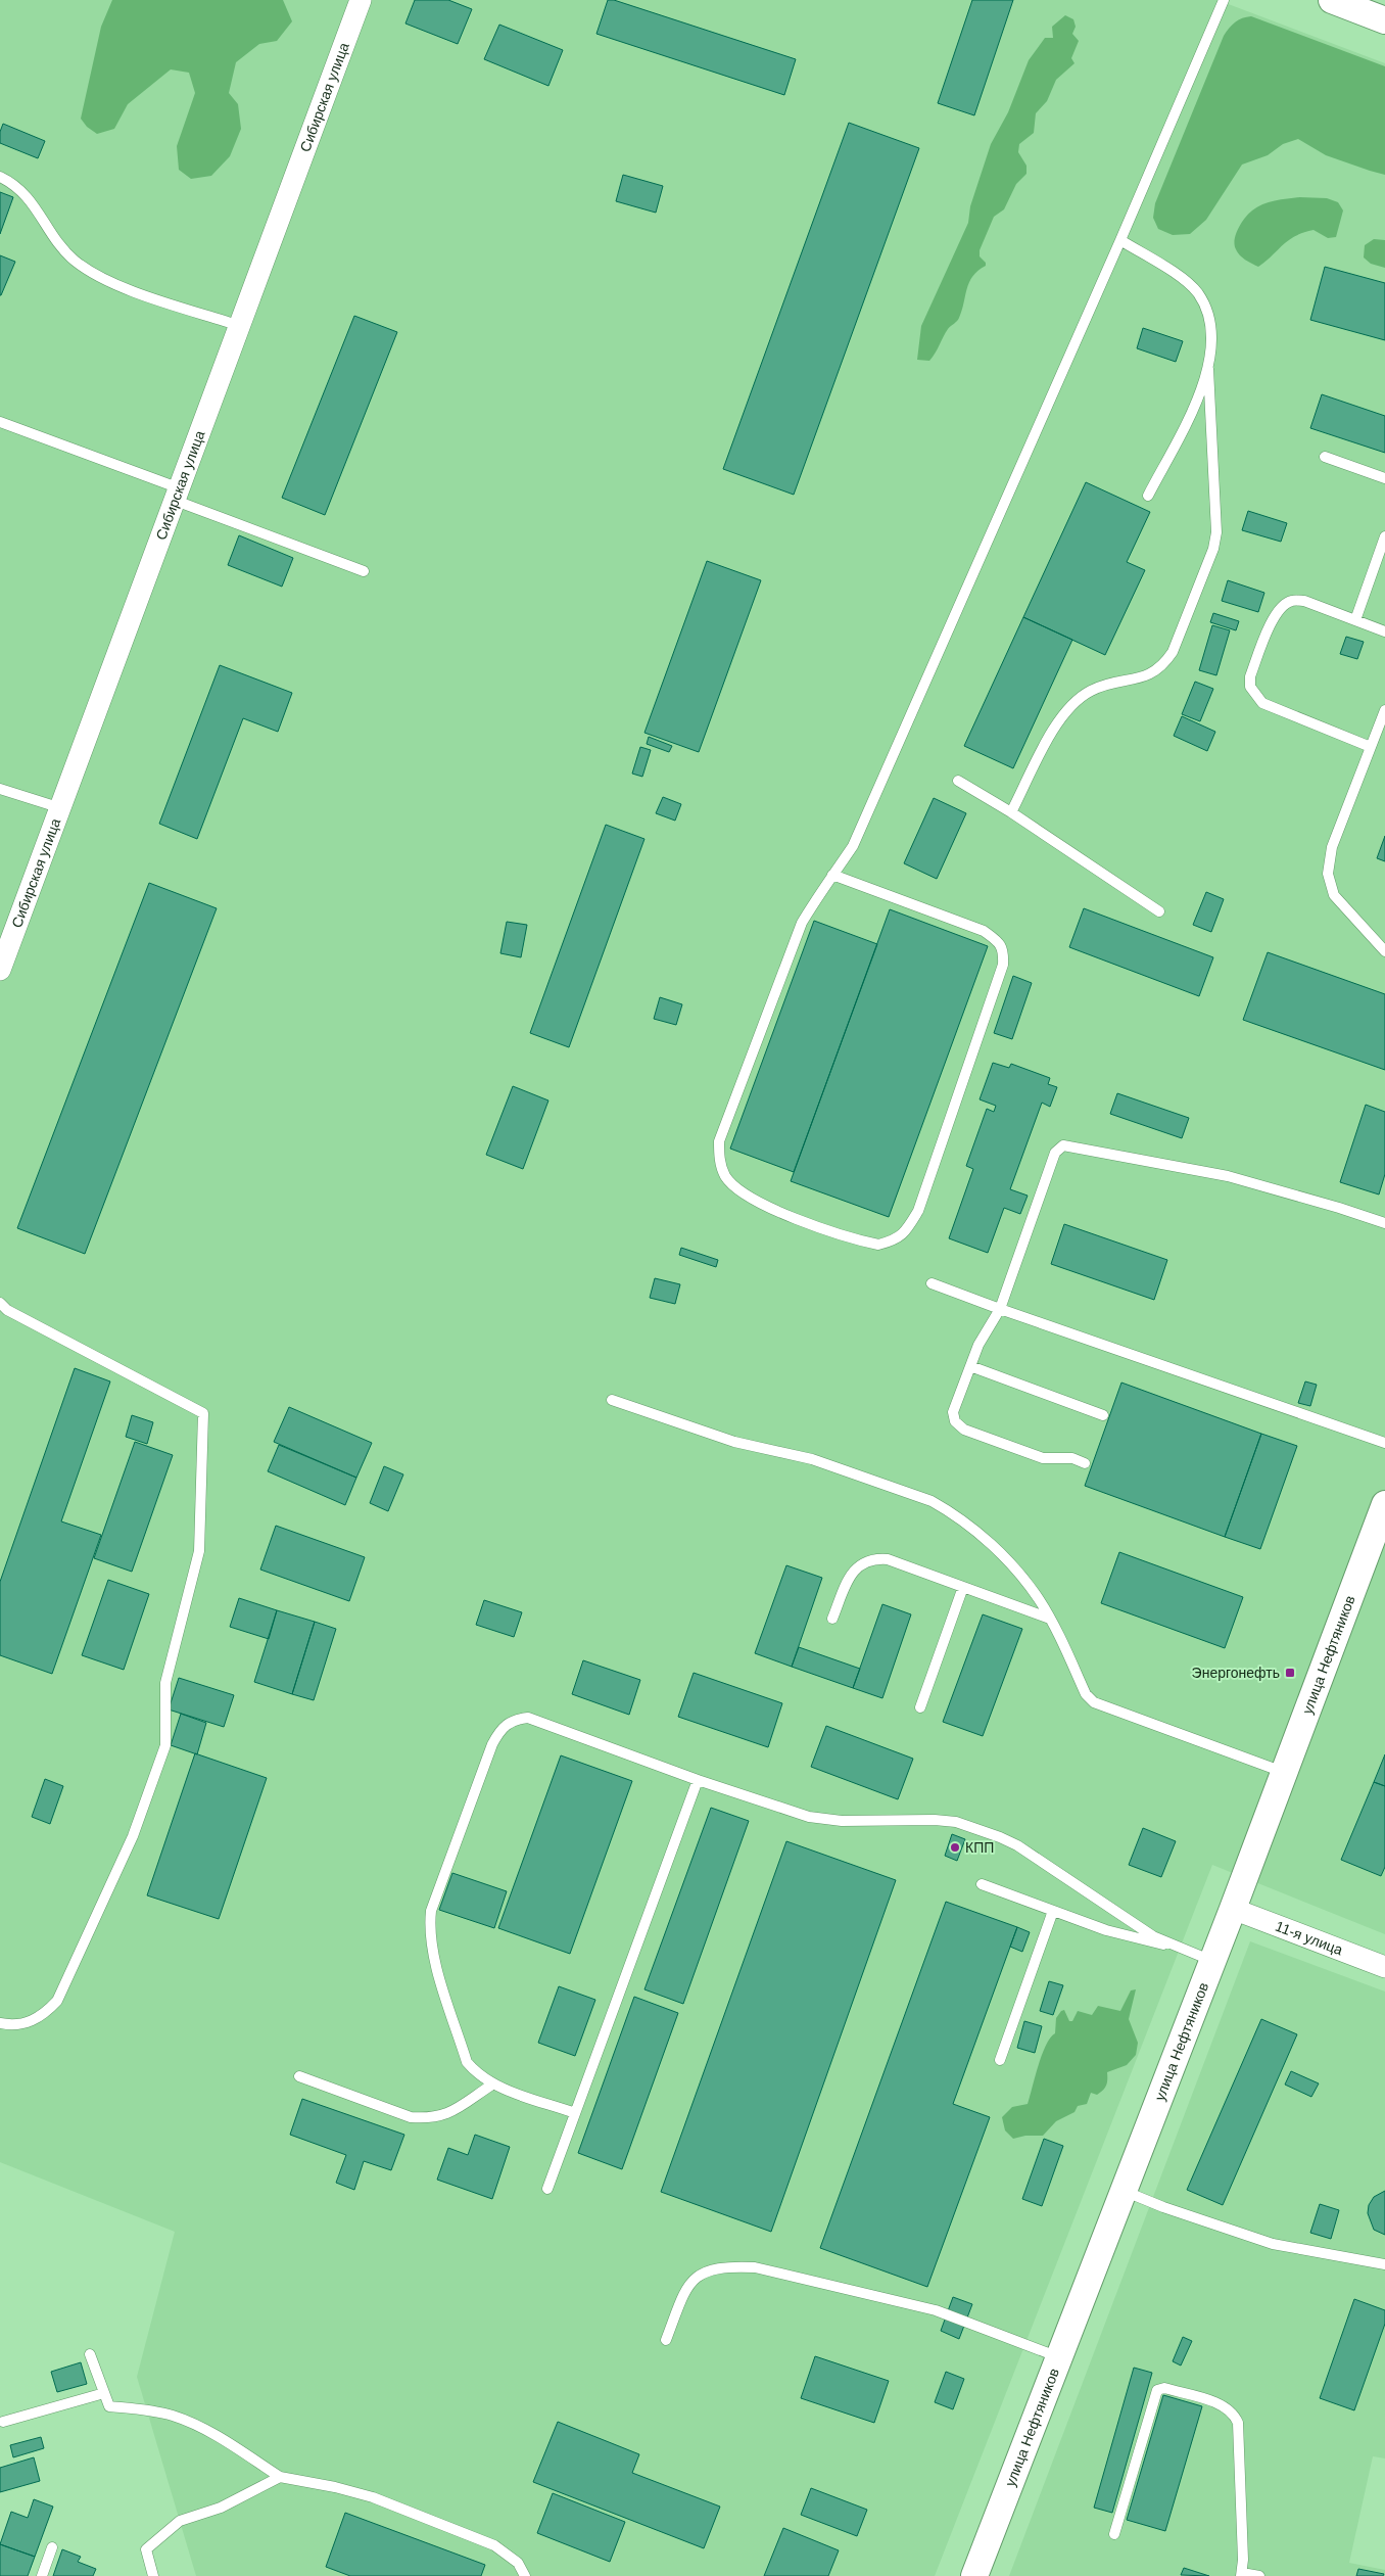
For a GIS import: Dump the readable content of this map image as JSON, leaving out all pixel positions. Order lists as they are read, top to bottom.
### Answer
{
  "streets": {
    "street": ["Сибирская улица", "улица Нефтяников", "11-я улица"]
  },
  "crossings": [
    ["улица Нефтяников", "11-я улица"]
  ],
  "places": {
    "transit": ["Энергонефть"],
    "other": ["КПП"]
  }
}
